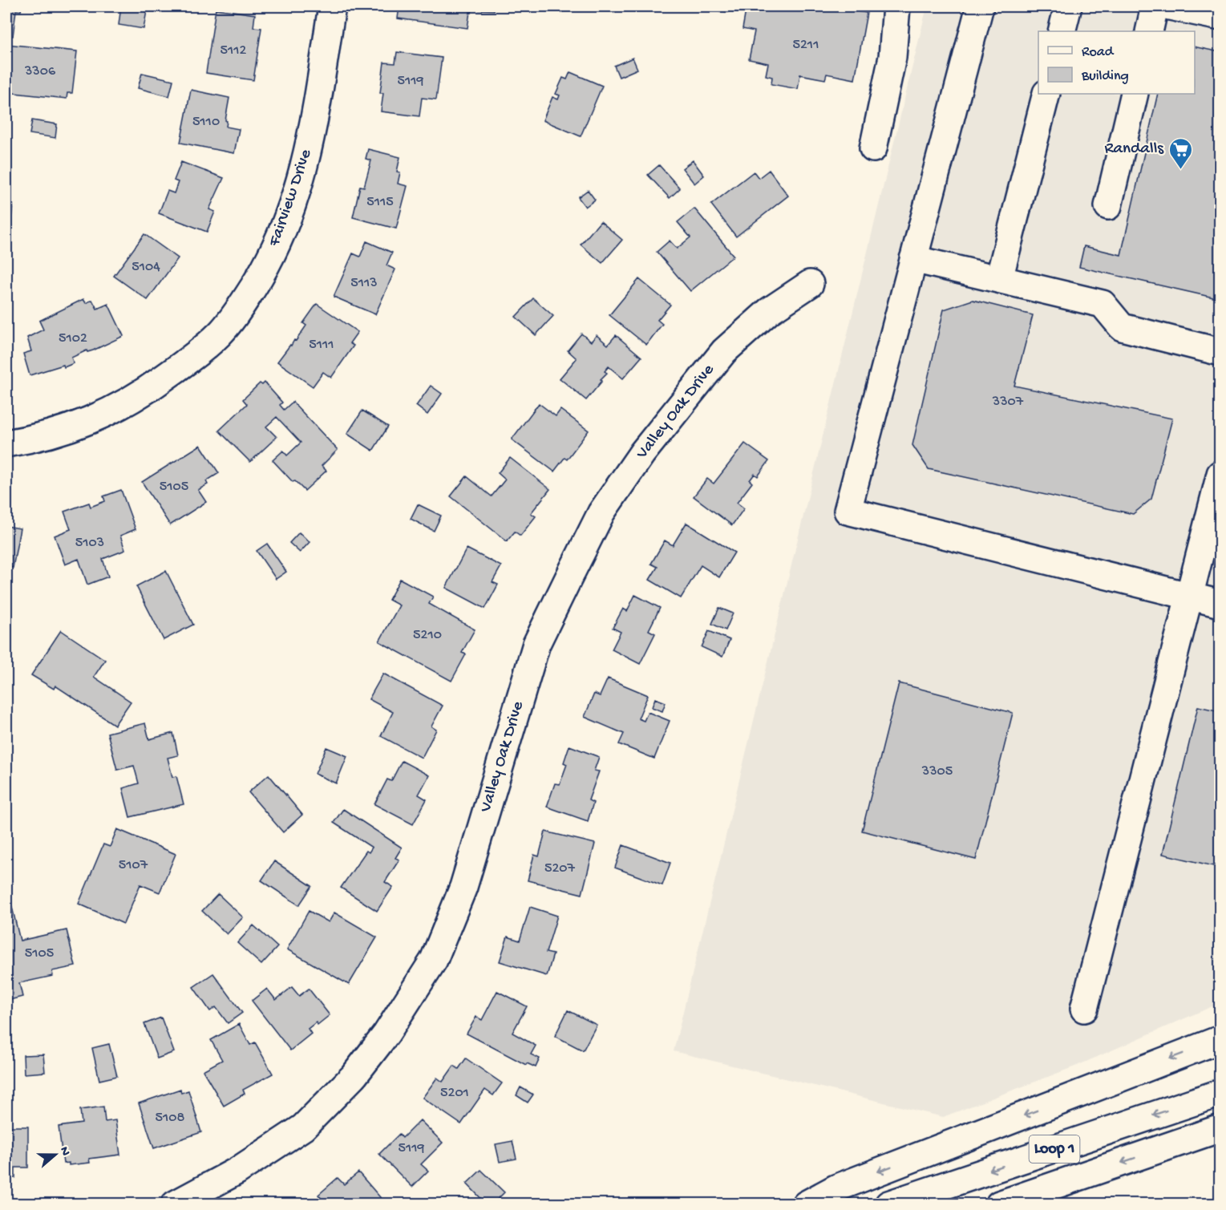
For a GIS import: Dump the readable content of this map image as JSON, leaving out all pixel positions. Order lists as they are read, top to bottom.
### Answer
{
  "streets": {
    "main road": ["Fairview Drive", "Valley Oak Drive", "Loop 1"]
  },
  "places": {
    "supermarket": ["Randalls"]
  },
  "house_numbers": [
    "5211",
    "5112",
    "3306",
    "5119",
    "5110",
    "5115",
    "5104",
    "5113",
    "5102",
    "5111",
    "3307",
    "5105",
    "5103",
    "5210",
    "3305",
    "5107",
    "5207",
    "5105",
    "5201",
    "5108",
    "5119"
  ],
  "legend": ["Road", "Building"],
  "north": "right"
}
